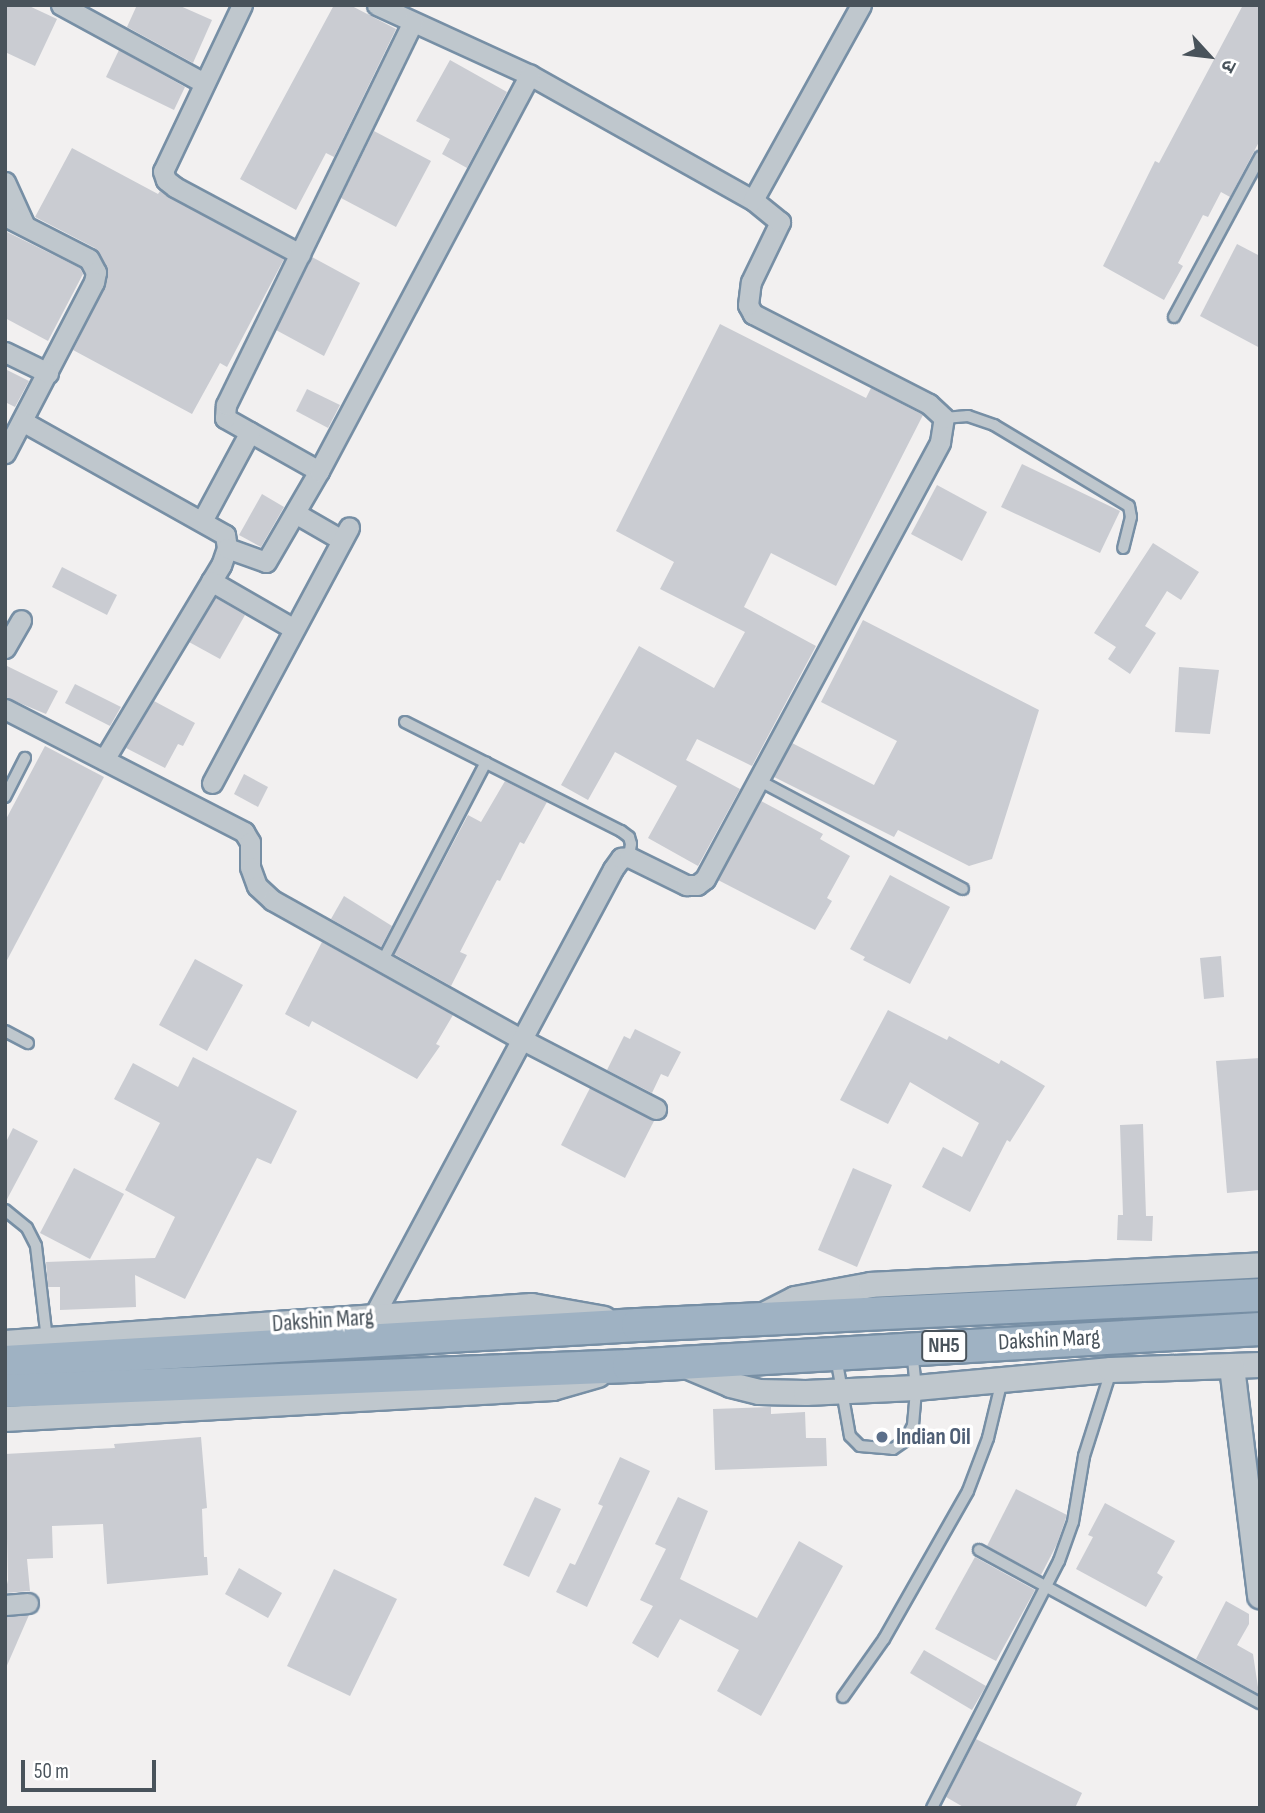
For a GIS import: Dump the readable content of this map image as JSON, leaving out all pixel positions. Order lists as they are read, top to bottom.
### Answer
{
  "streets": {
    "highway": ["Dakshin Marg", "NH5"]
  },
  "places": ["Indian Oil"],
  "scale_bar": "50 m",
  "north": "bottom right"
}
